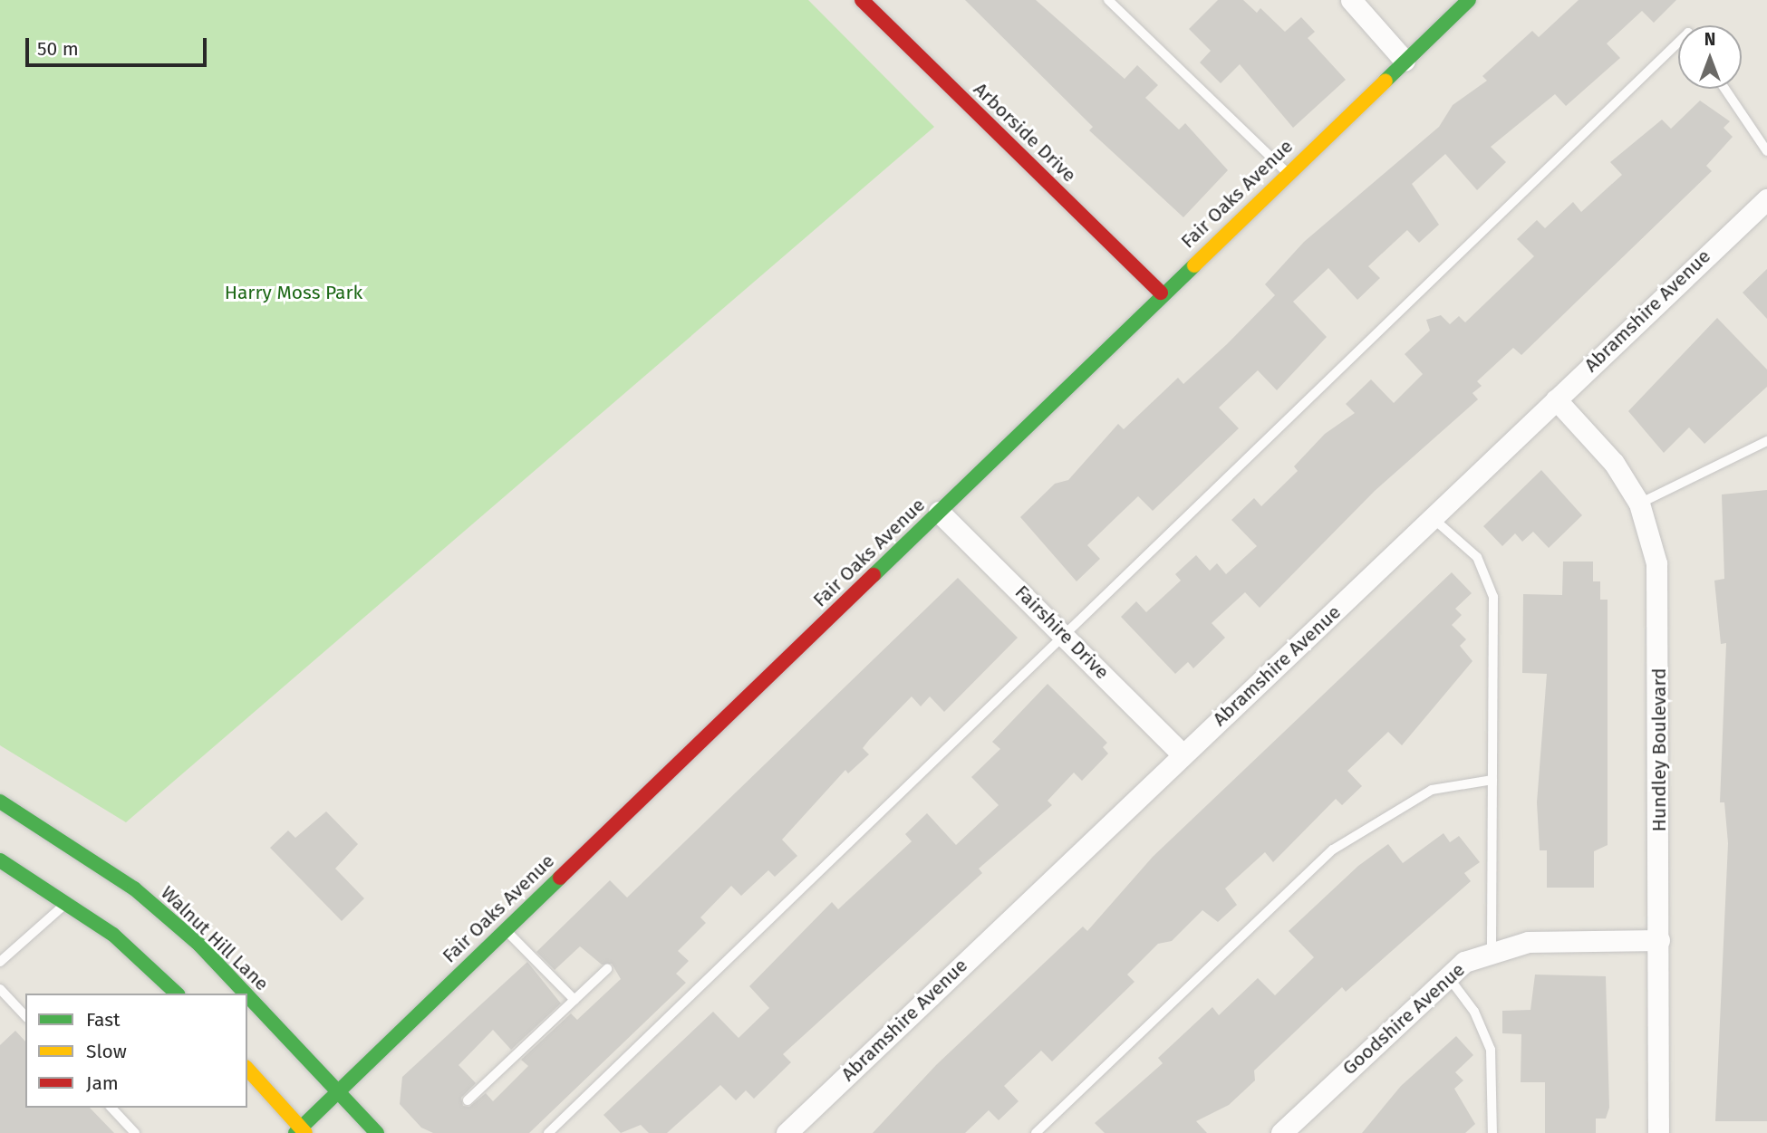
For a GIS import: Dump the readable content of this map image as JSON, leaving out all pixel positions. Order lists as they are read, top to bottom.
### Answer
{
  "streets": {
    "street": [
      "Arborside Drive",
      "Fair Oaks Avenue",
      "Abramshire Avenue",
      "Fairshire Drive",
      "Hundley Boulevard",
      "Walnut Hill Lane",
      "Goodshire Avenue"
    ]
  },
  "crossings": [
    ["Arborside Drive", "Fair Oaks Avenue"],
    ["Fair Oaks Avenue", "Fairshire Drive"],
    ["Fair Oaks Avenue", "Walnut Hill Lane"],
    ["Abramshire Avenue", "Fairshire Drive"],
    ["Abramshire Avenue", "Hundley Boulevard"],
    ["Hundley Boulevard", "Goodshire Avenue"]
  ],
  "parks": ["Harry Moss Park"],
  "legend": ["Fast", "Slow", "Jam"],
  "scale_bar": "50 m",
  "north": "top"
}
